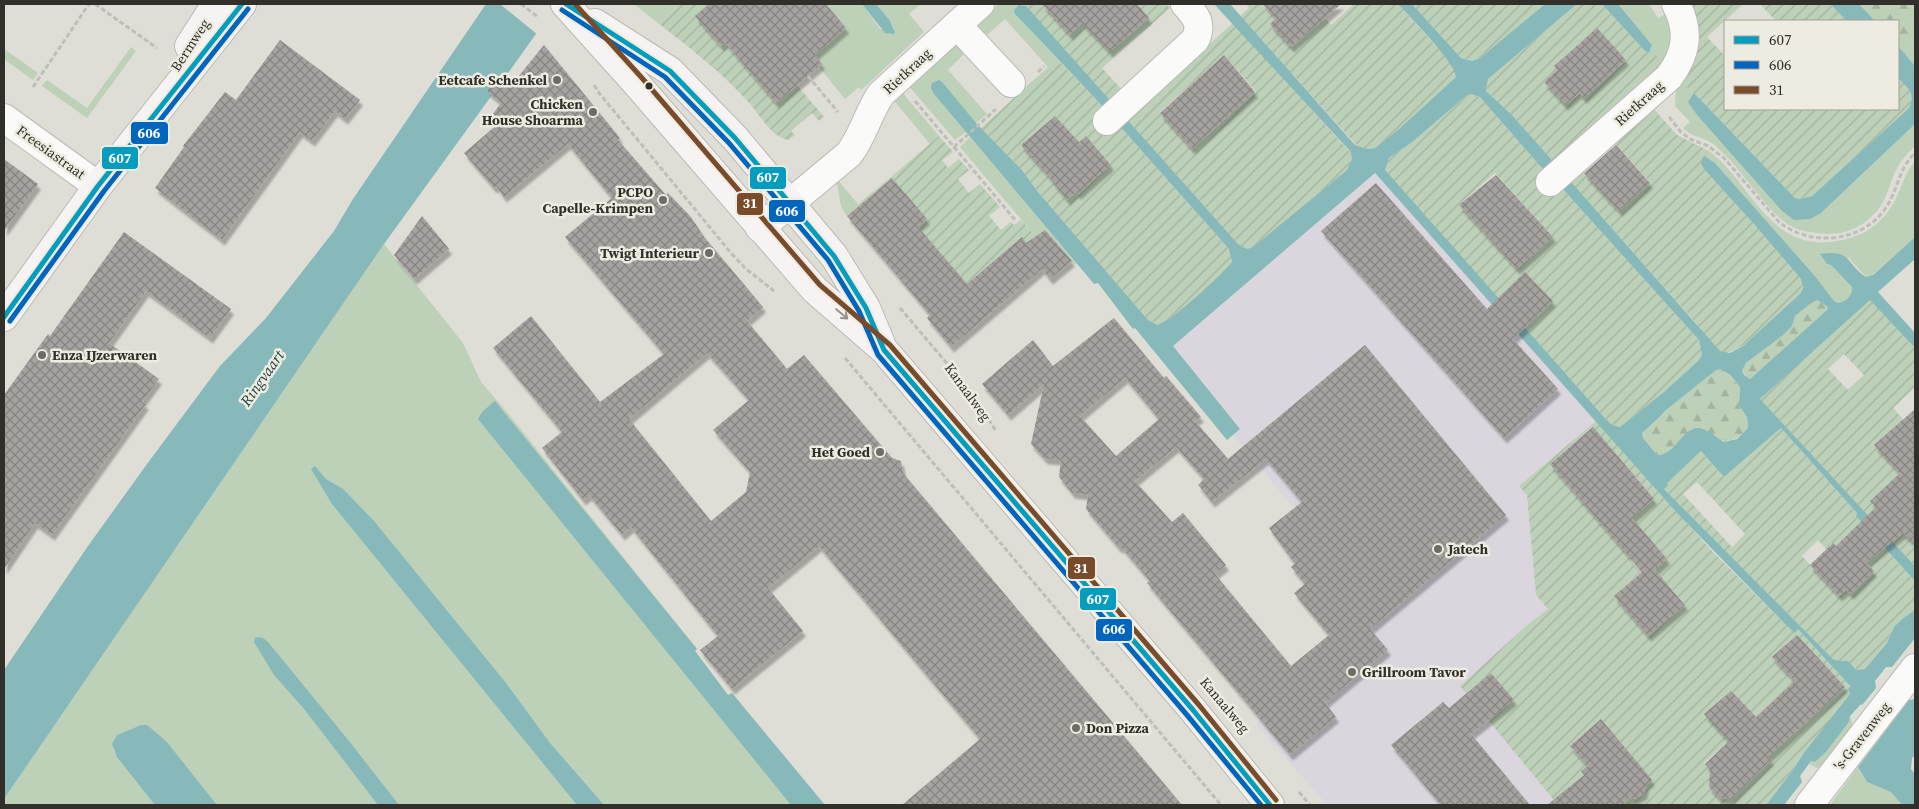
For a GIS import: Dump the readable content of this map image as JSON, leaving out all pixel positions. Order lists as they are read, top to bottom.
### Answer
{
  "streets": {
    "main road": ["Bermweg", "Kanaalweg"],
    "street": ["Rietkraag", "Freesiastraat", "'s-Gravenweg"]
  },
  "crossings": [
    ["Bermweg", "Freesiastraat"],
    ["Rietkraag", "Kanaalweg"]
  ],
  "water": ["Ringvaart"],
  "places": [
    "Eetcafe Schenkel",
    "Chicken House Shoarma",
    "PCPO Capelle-Krimpen",
    "Twigt Interieur",
    "Enza IJzerwaren",
    "Het Goed",
    "Jatech",
    "Grillroom Tavor",
    "Don Pizza"
  ],
  "lines": ["transit line 607", "transit line 31", "transit line 606"],
  "legend": ["607", "606", "31"]
}
